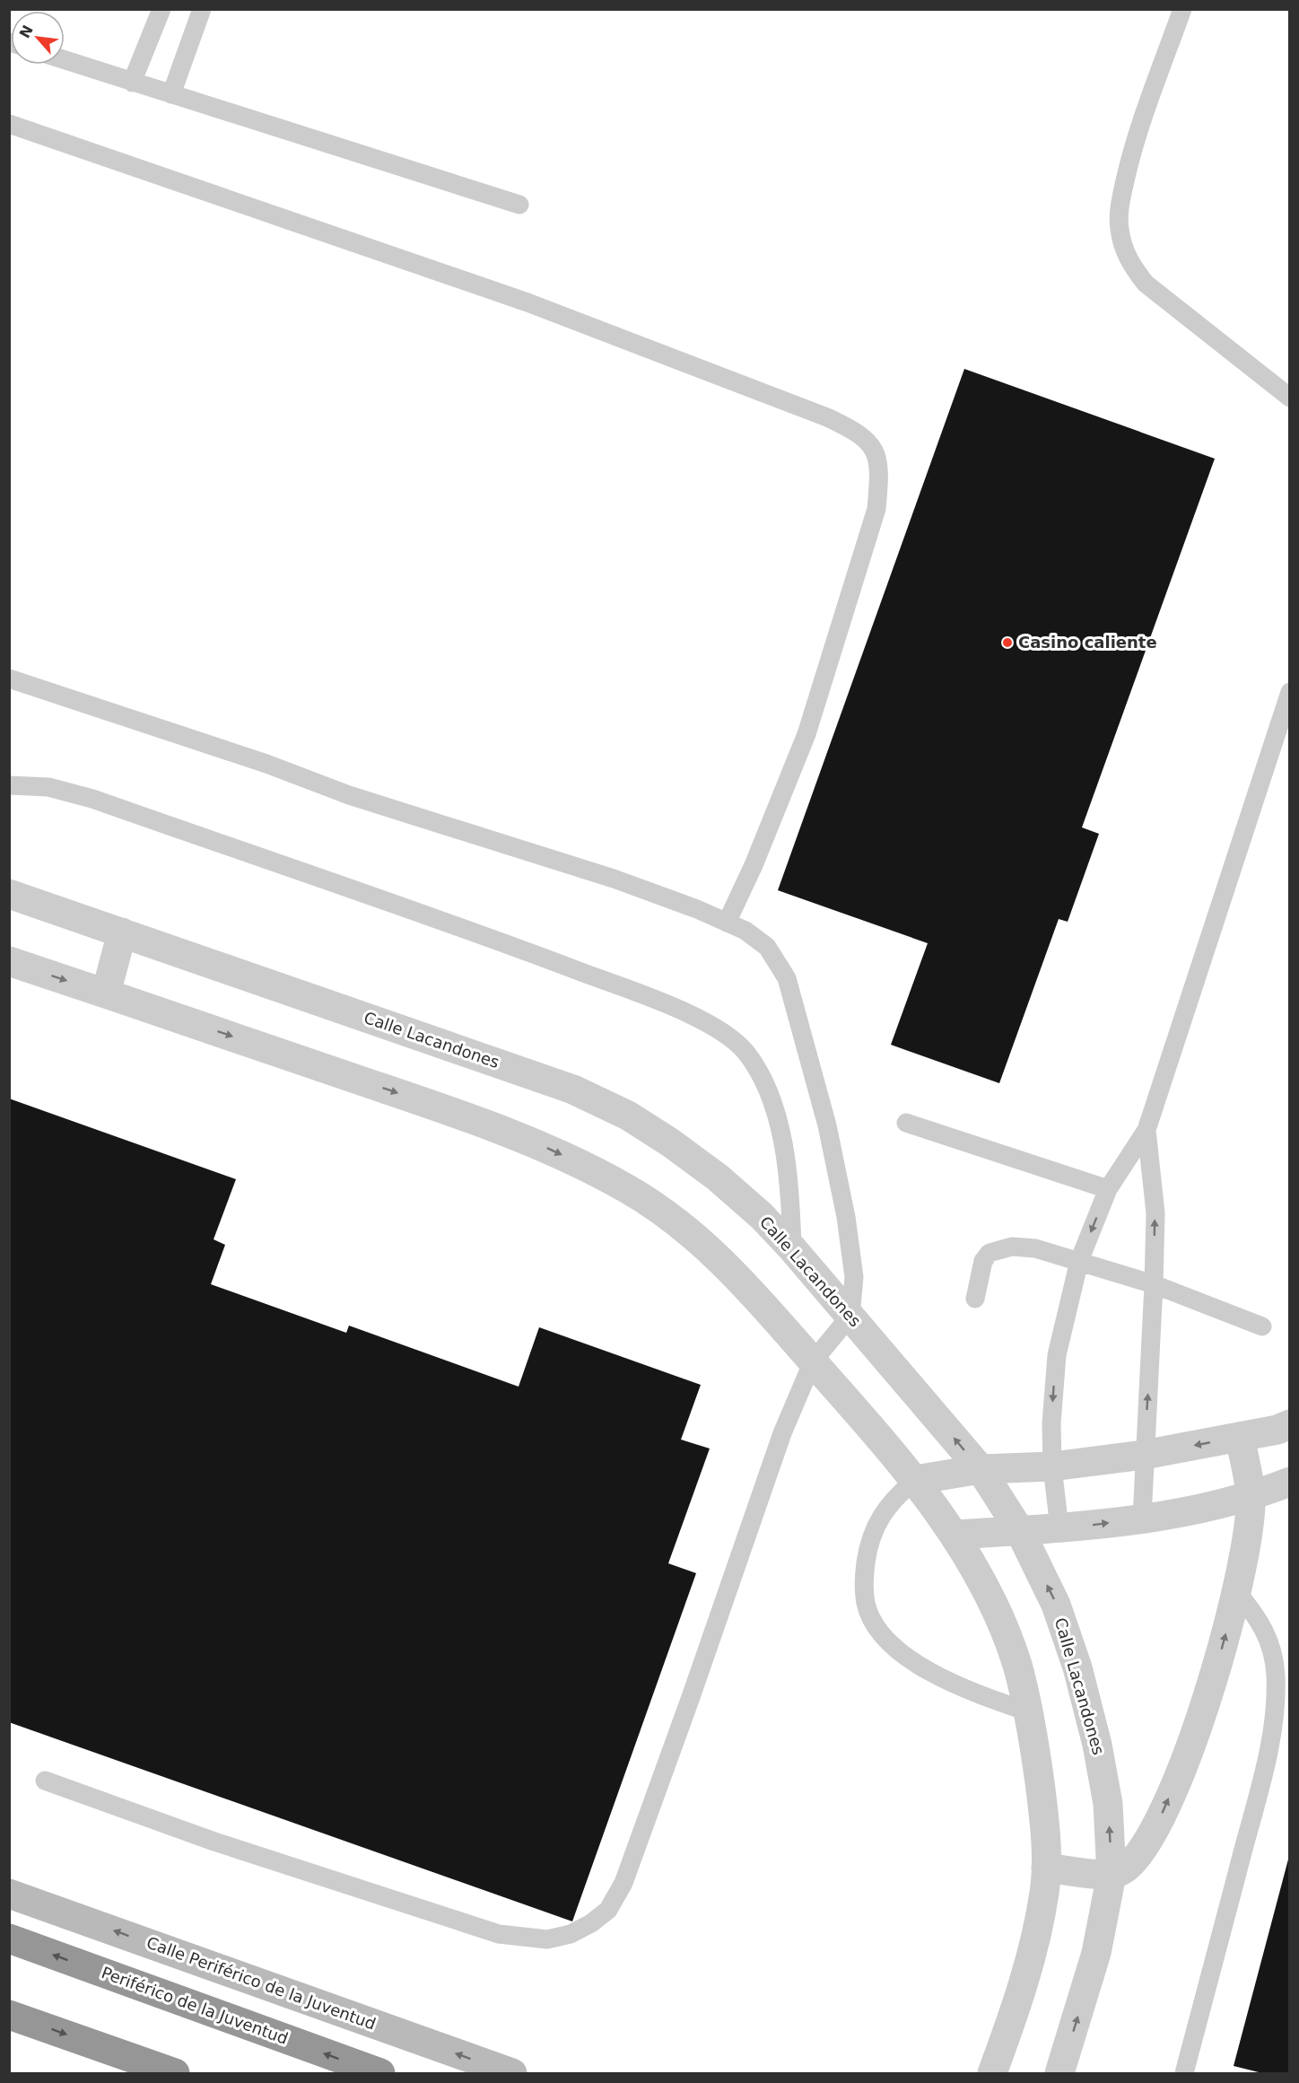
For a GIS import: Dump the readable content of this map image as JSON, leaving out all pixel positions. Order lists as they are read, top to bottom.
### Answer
{
  "streets": {
    "highway": ["Periférico de la Juventud"],
    "main road": ["Calle Periférico de la Juventud"],
    "street": ["Calle Lacandones"]
  },
  "one_way": ["Calle Periférico de la Juventud"],
  "places": ["Casino caliente"],
  "north": "top left"
}
